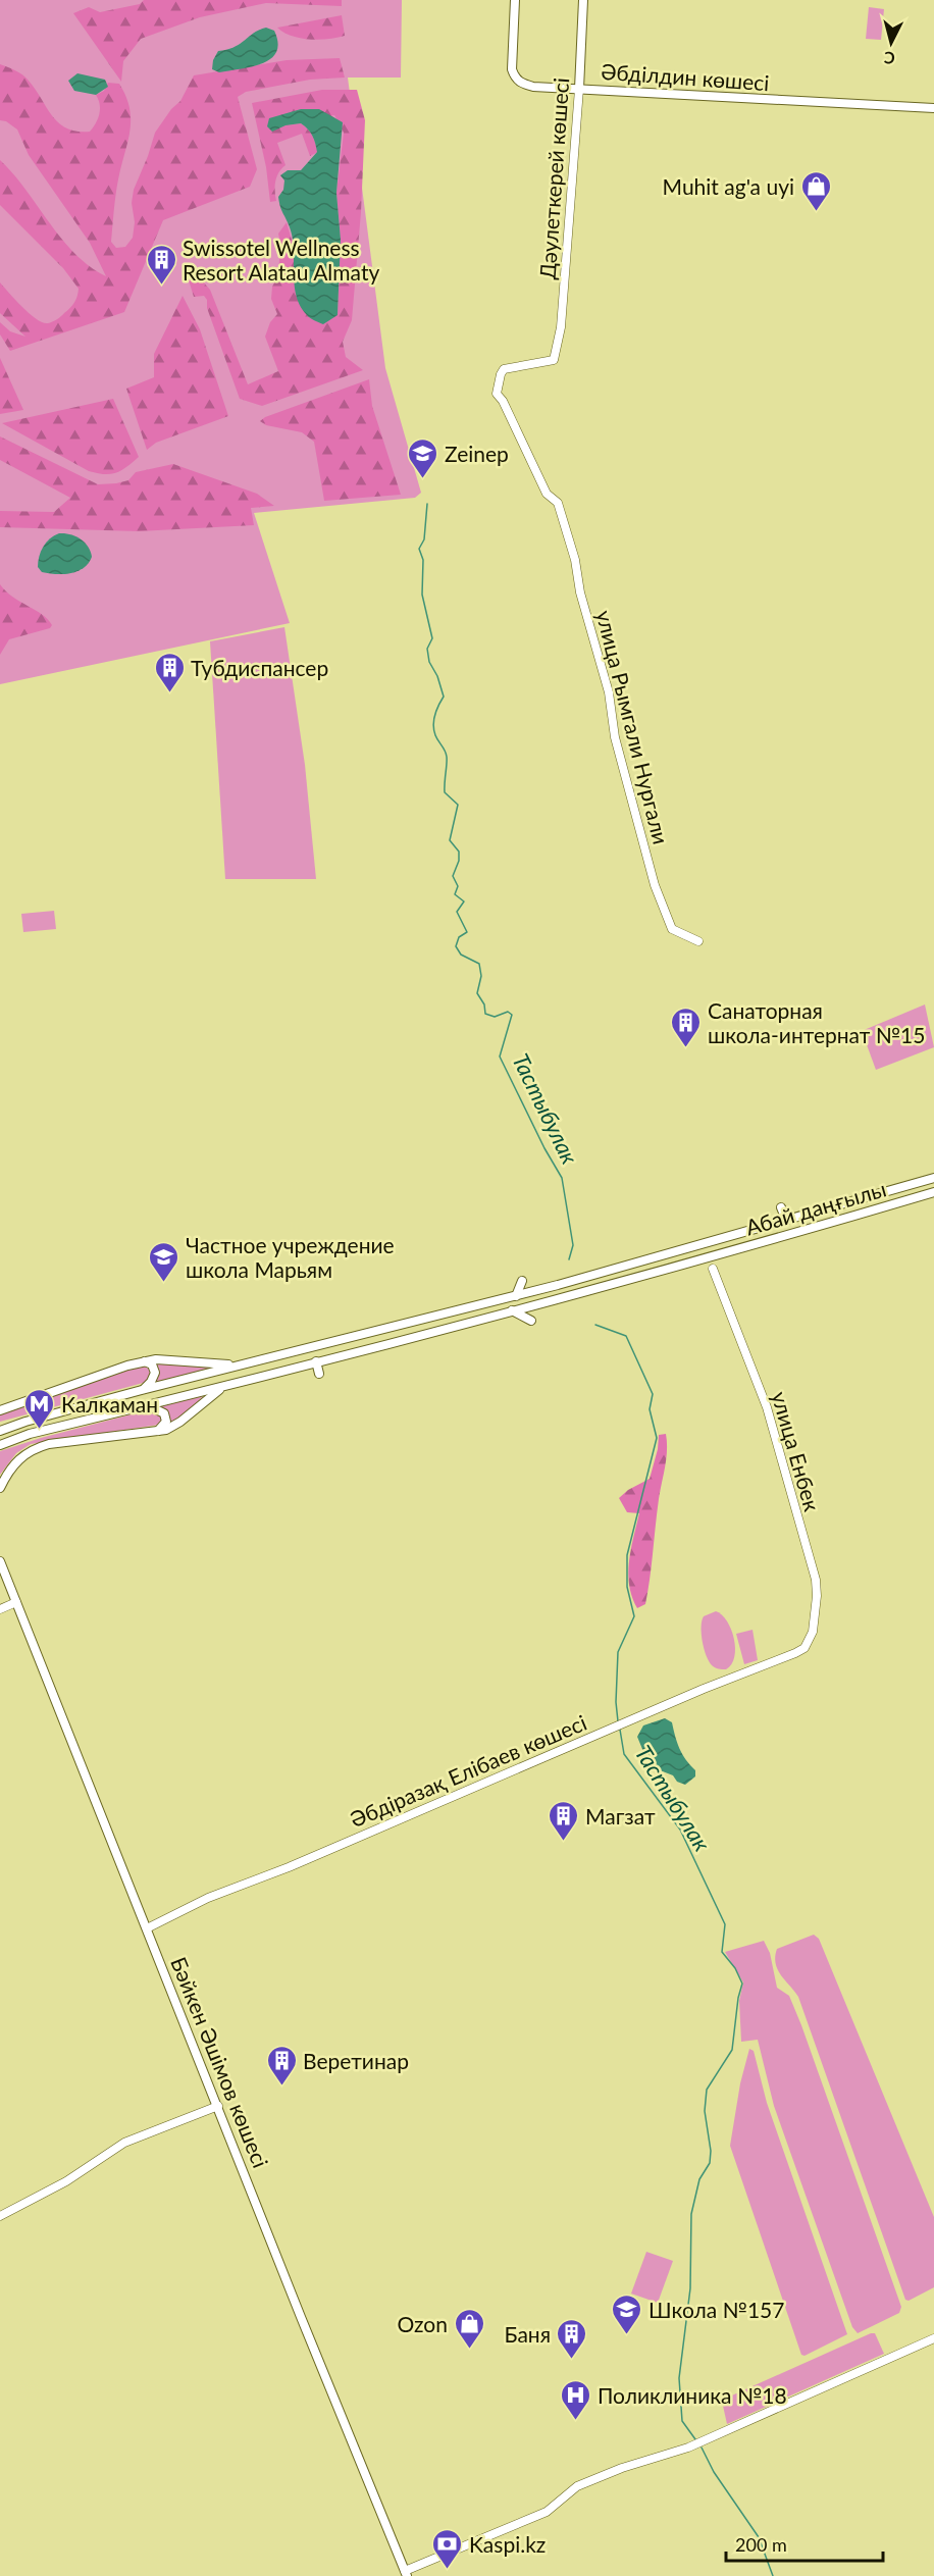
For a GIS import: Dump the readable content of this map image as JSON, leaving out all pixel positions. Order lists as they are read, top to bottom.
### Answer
{
  "streets": {
    "main road": [
      "Әбділдин көшесі",
      "Дәулеткерей көшесі",
      "Абай даңғылы",
      "Бәйкен Әшімов көшесі"
    ],
    "street": ["улица Рымгали Нургали", "улица Енбек", "Әбдіразақ Елібаев көшесі"]
  },
  "crossings": [
    ["Әбділдин көшесі", "Дәулеткерей көшесі"],
    ["Дәулеткерей көшесі", "улица Рымгали Нургали"],
    ["улица Енбек", "Әбдіразақ Елібаев көшесі"],
    ["Әбдіразақ Елібаев көшесі", "Бәйкен Әшімов көшесі"]
  ],
  "water": ["Тастыбулак"],
  "places": {
    "shop": ["Muhit ag'a uyi", "Ozon"],
    "building": [
      "Swissotel Wellness Resort Alatau Almaty",
      "Тубдиспансер",
      "Санаторная школа-интернат №15",
      "Магзат",
      "Веретинар",
      "Баня"
    ],
    "school or university": ["Zeinep", "Частное учреждение школа Марьям", "Школа №157"],
    "metro station": ["Калкаман"],
    "hospital": ["Поликлиника №18"],
    "bank": ["Kaspi.kz"]
  },
  "scale_bar": "200 m",
  "north": "bottom"
}
